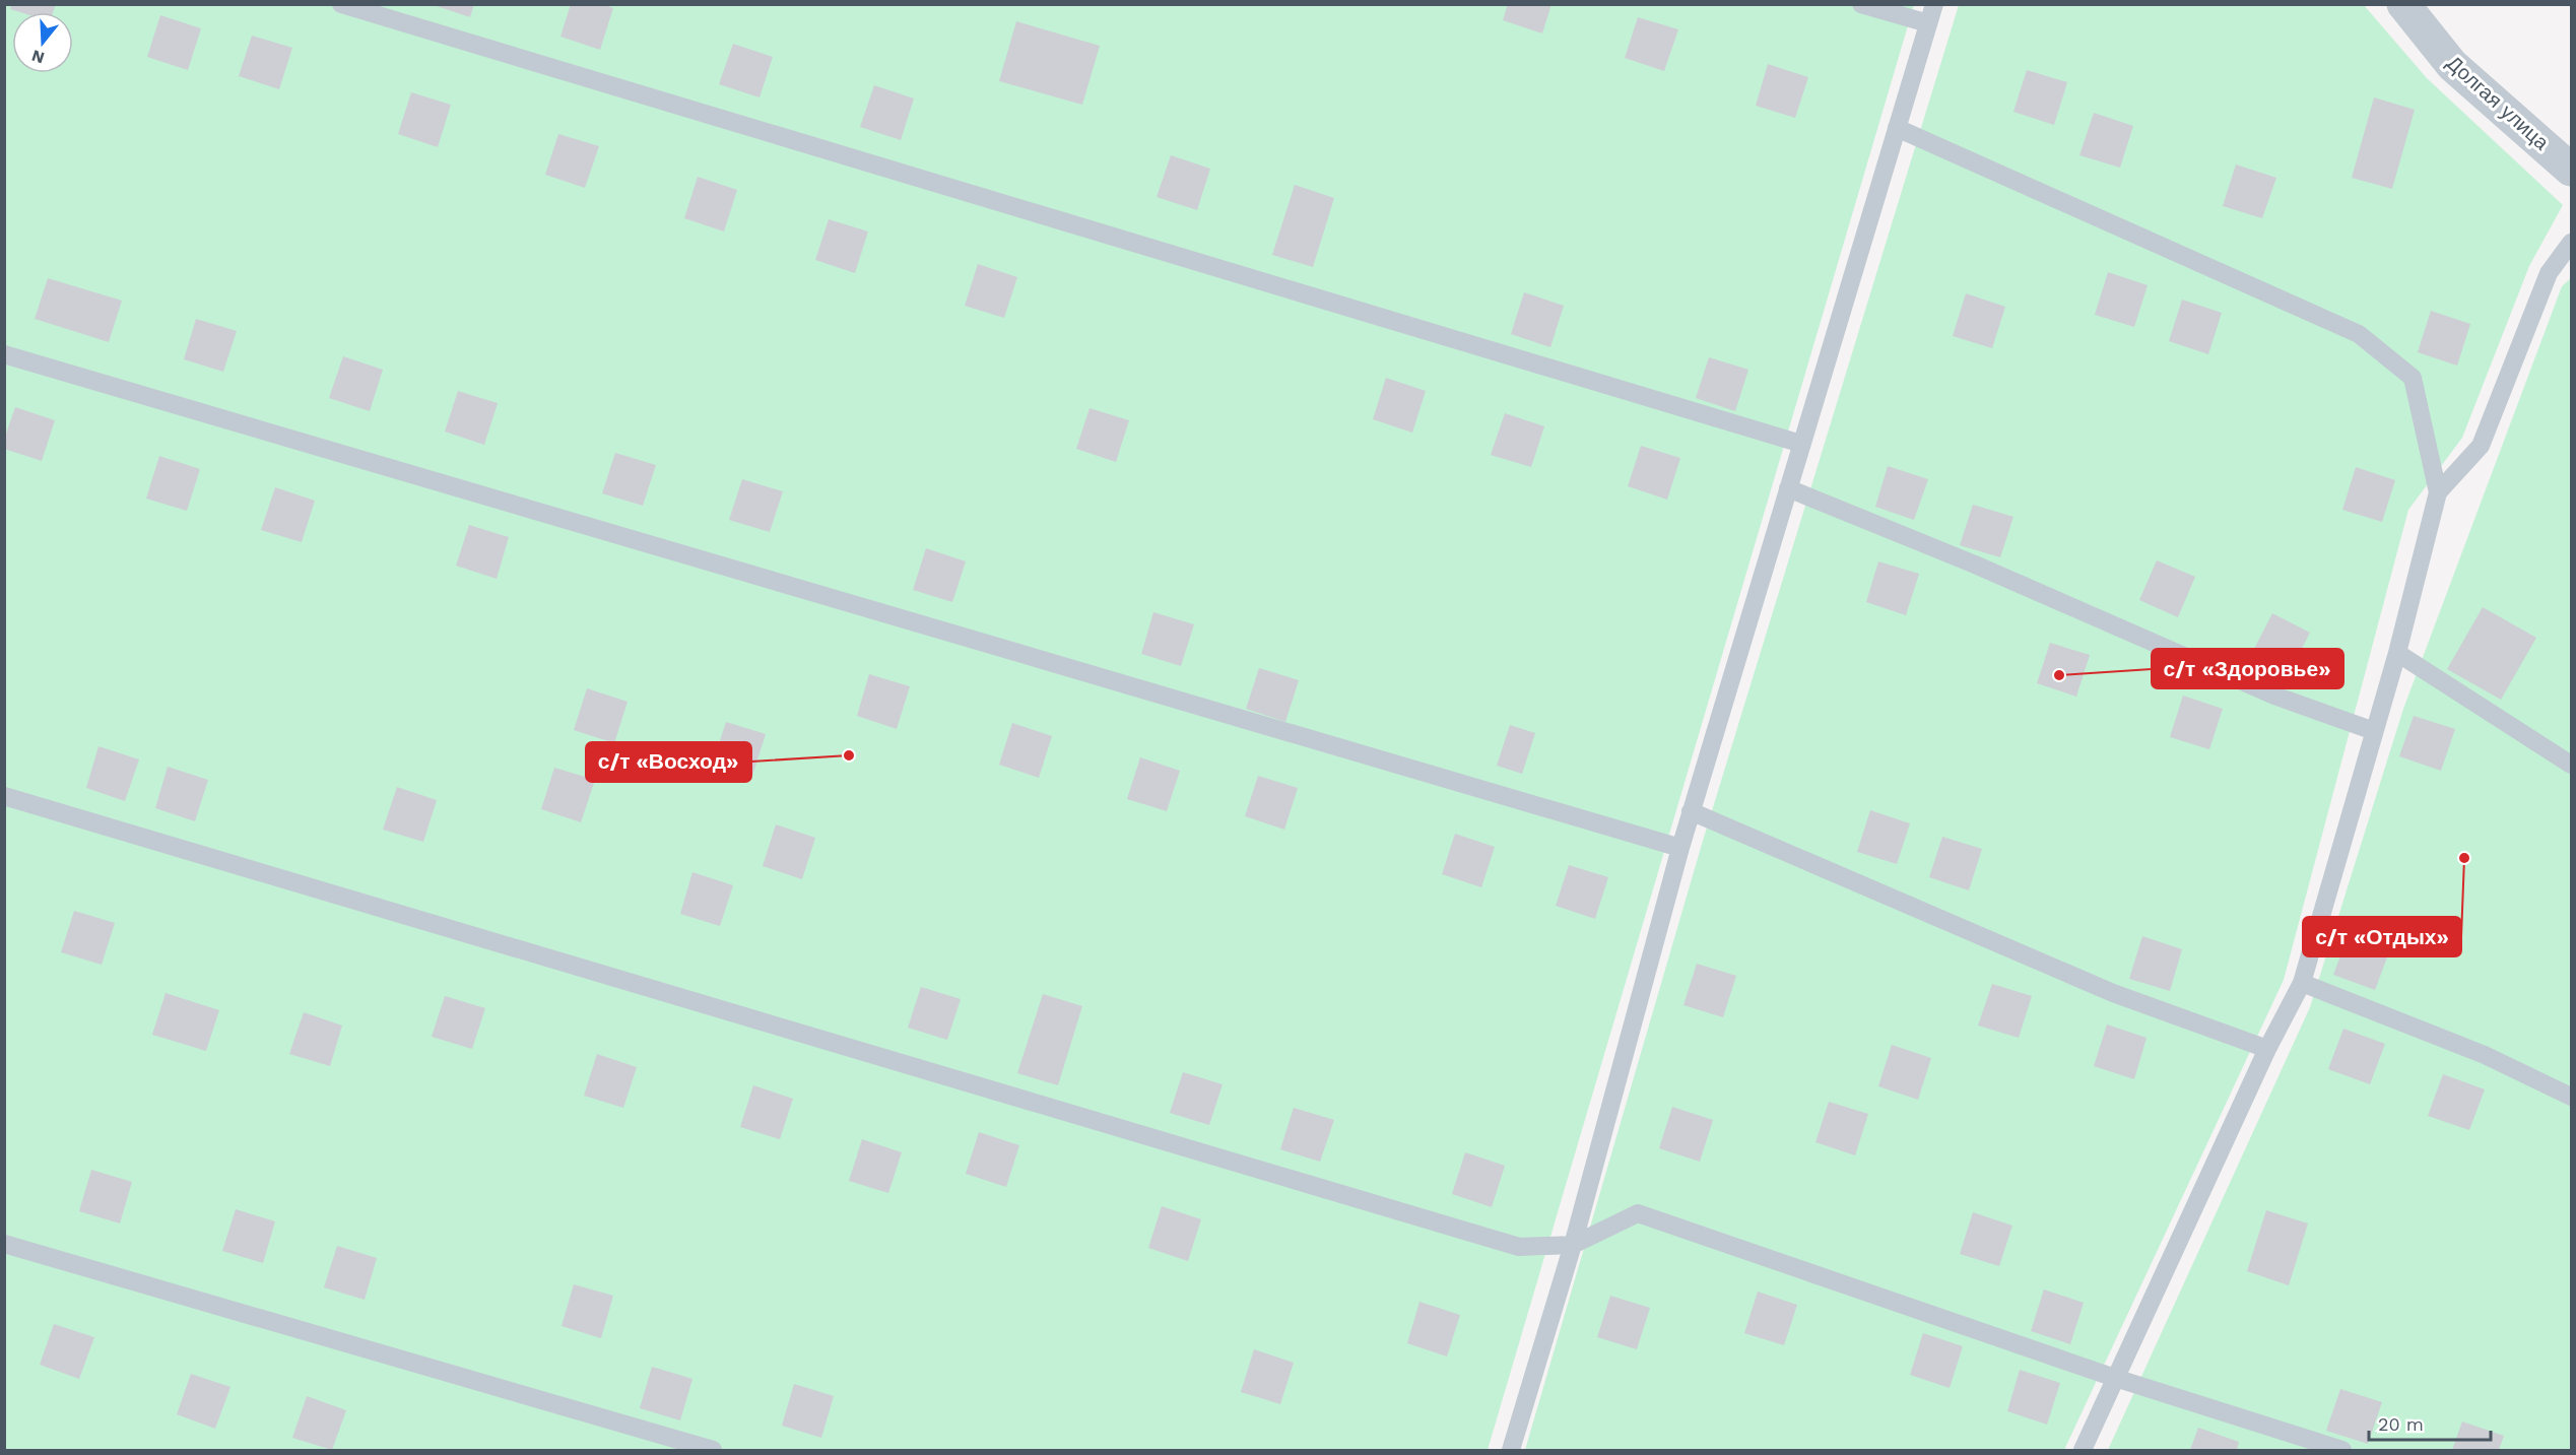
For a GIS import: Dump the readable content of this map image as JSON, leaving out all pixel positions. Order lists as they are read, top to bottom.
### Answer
{
  "streets": {
    "street": ["Долгая улица"]
  },
  "places": ["с/т «Здоровье»", "с/т «Восход»", "с/т «Отдых»"],
  "scale_bar": "20 m",
  "north": "bottom"
}
